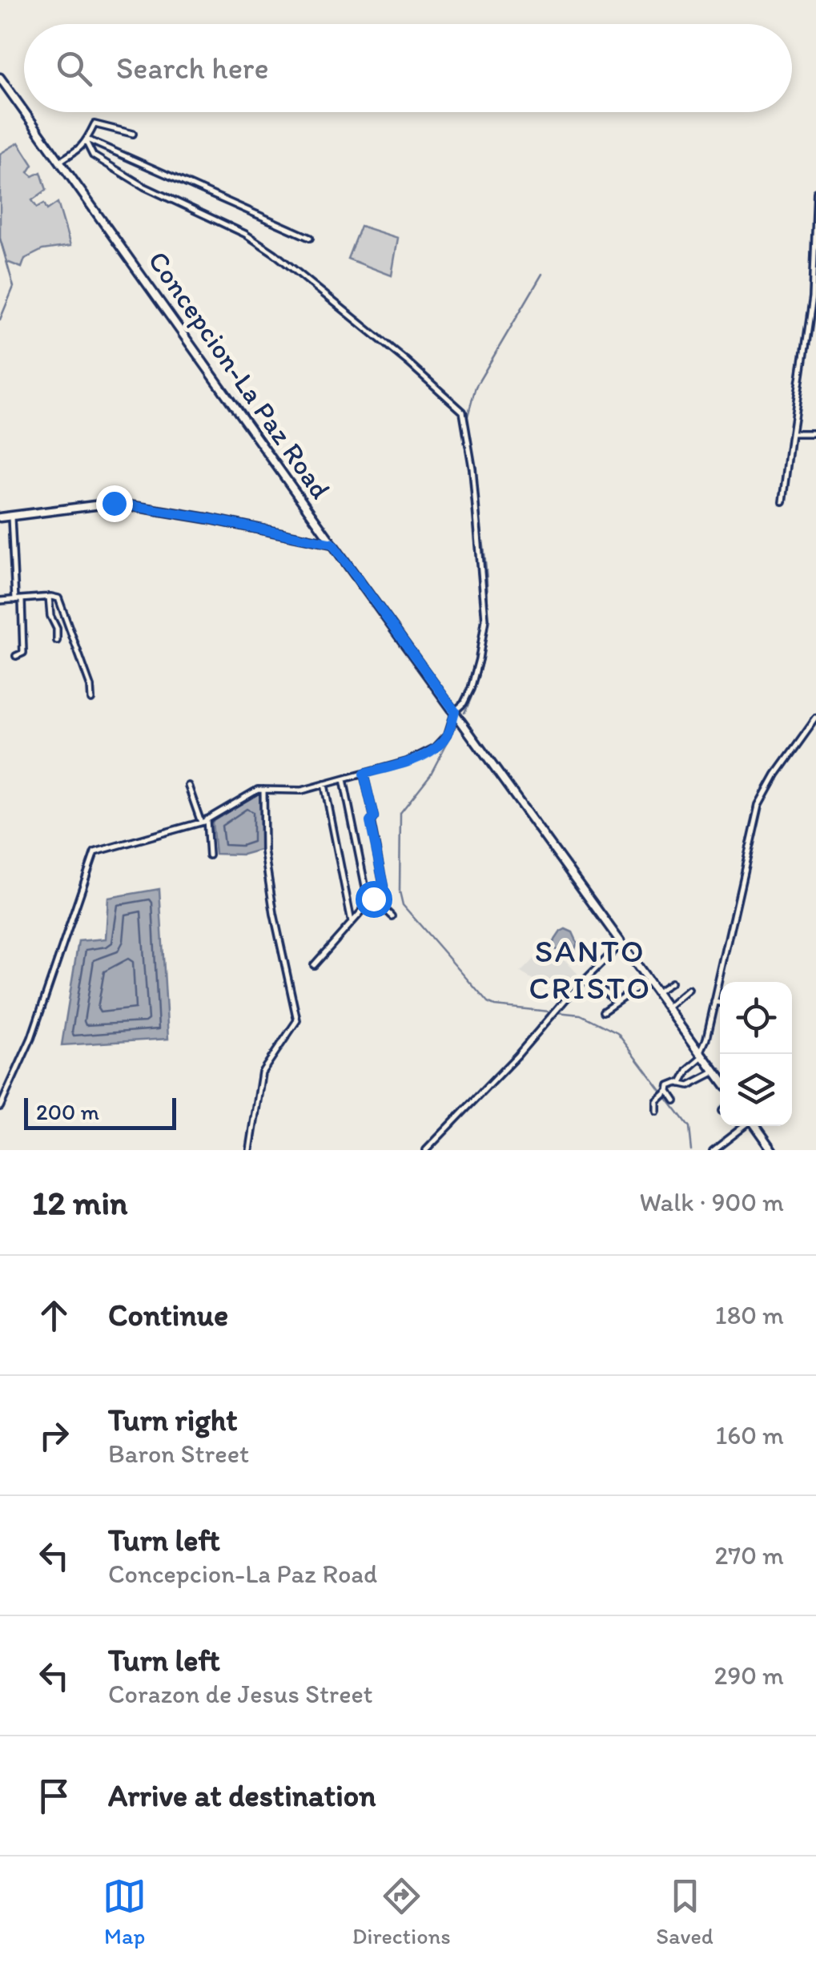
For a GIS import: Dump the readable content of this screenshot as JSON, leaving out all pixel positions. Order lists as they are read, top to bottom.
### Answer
{
  "streets": {
    "main road": ["Concepcion-La Paz Road"]
  },
  "districts": ["SANTO CRISTO"],
  "scale_bar": "200 m",
  "page": {
    "search": "Search here",
    "scale": "200 m",
    "heading": ["12 min", "Walk · 900 m"],
    "list": [
      ["Continue", "180 m"],
      ["Turn right", "Baron Street", "160 m"],
      ["Turn left", "Concepcion-La Paz Road", "270 m"],
      ["Turn left", "Corazon de Jesus Street", "290 m"],
      "Arrive at destination"
    ],
    "nav": ["Map", "Directions", "Saved"]
  }
}
